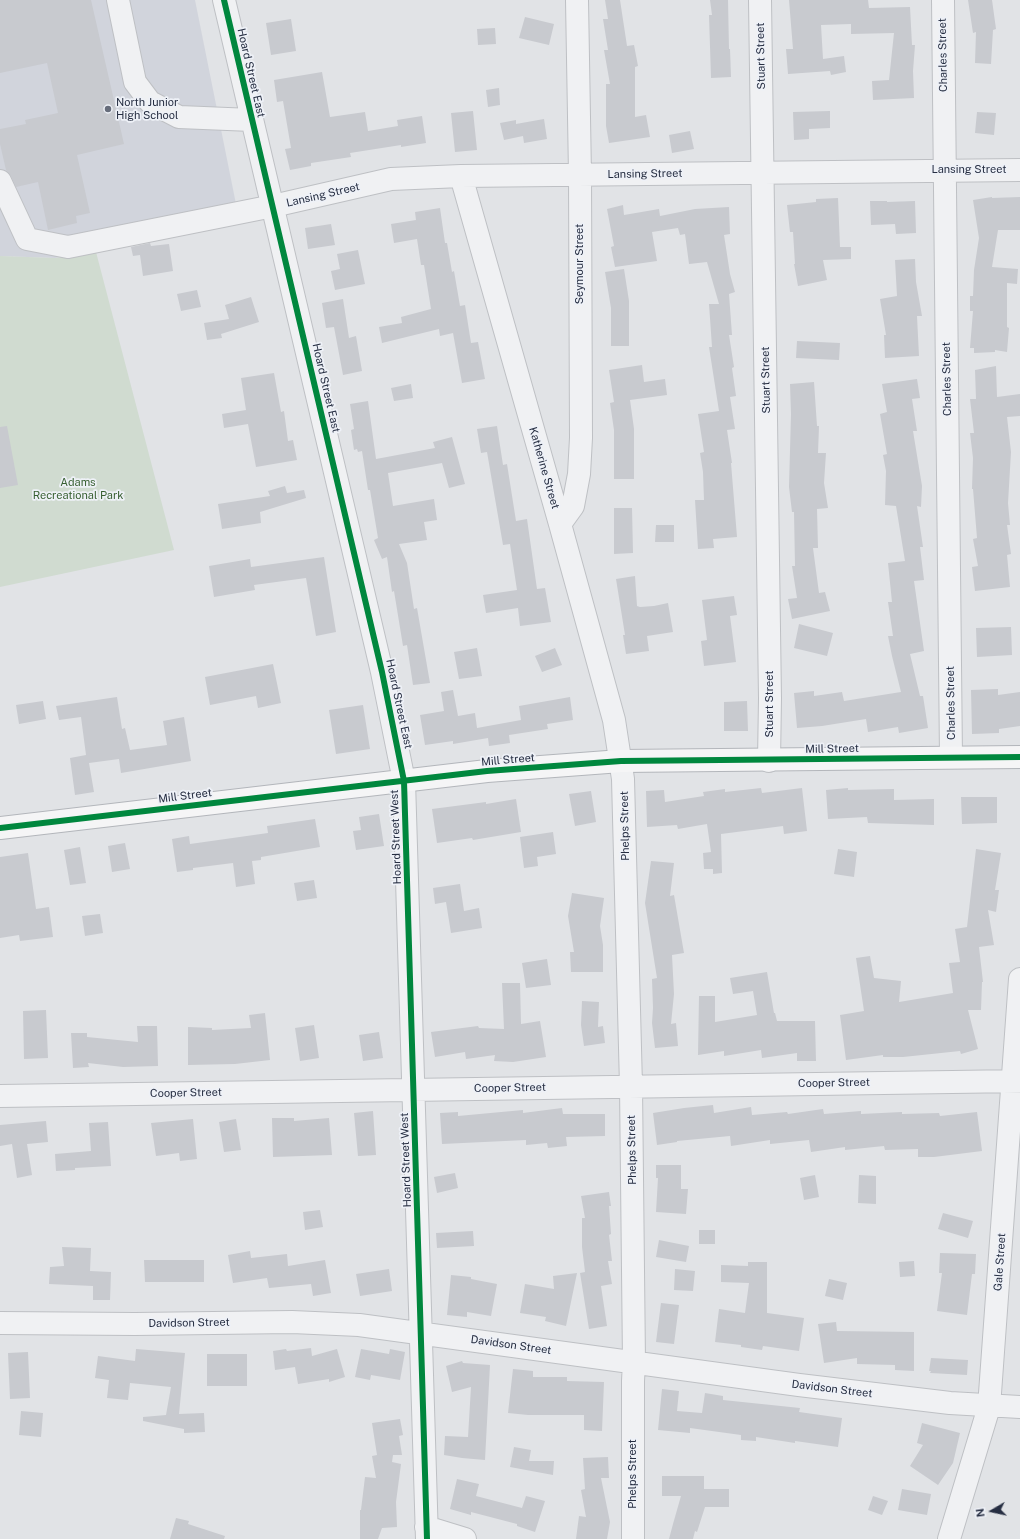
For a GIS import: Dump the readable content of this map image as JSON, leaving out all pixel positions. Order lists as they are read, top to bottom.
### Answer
{
  "streets": {
    "highway": ["Mill Street"],
    "street": [
      "Charles Street",
      "Stuart Street",
      "Hoard Street East",
      "Lansing Street",
      "Seymour Street",
      "Katherine Street",
      "Phelps Street",
      "Hoard Street West",
      "Cooper Street",
      "Gale Street",
      "Davidson Street"
    ]
  },
  "crossings": [
    ["Charles Street", "Lansing Street"],
    ["Charles Street", "Mill Street"],
    ["Stuart Street", "Lansing Street"],
    ["Stuart Street", "Mill Street"],
    ["Hoard Street East", "Lansing Street"],
    ["Hoard Street East", "Mill Street"],
    ["Hoard Street East", "Hoard Street West"],
    ["Lansing Street", "Seymour Street"],
    ["Lansing Street", "Katherine Street"],
    ["Seymour Street", "Katherine Street"],
    ["Katherine Street", "Mill Street"],
    ["Katherine Street", "Phelps Street"],
    ["Mill Street", "Phelps Street"],
    ["Mill Street", "Hoard Street West"],
    ["Phelps Street", "Cooper Street"],
    ["Phelps Street", "Davidson Street"],
    ["Hoard Street West", "Cooper Street"],
    ["Hoard Street West", "Davidson Street"],
    ["Cooper Street", "Gale Street"],
    ["Gale Street", "Davidson Street"]
  ],
  "parks": ["Adams Recreational Park"],
  "places": ["North Junior High School"],
  "north": "left"
}
